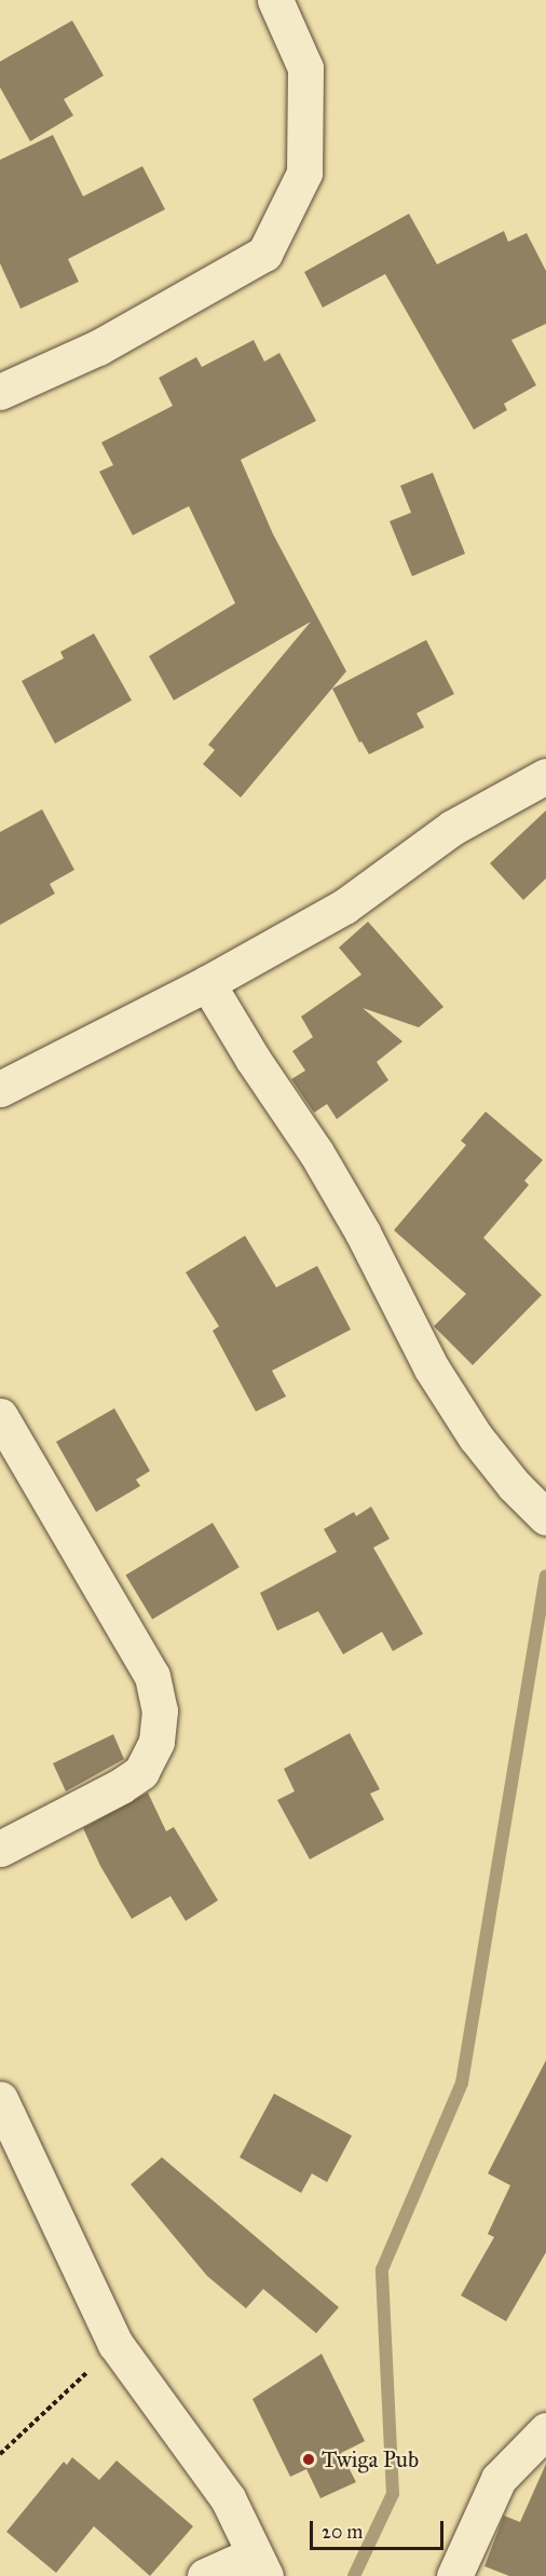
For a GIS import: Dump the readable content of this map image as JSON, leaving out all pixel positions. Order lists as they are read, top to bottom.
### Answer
{
  "places": ["Twiga Pub"],
  "scale_bar": "20 m"
}
